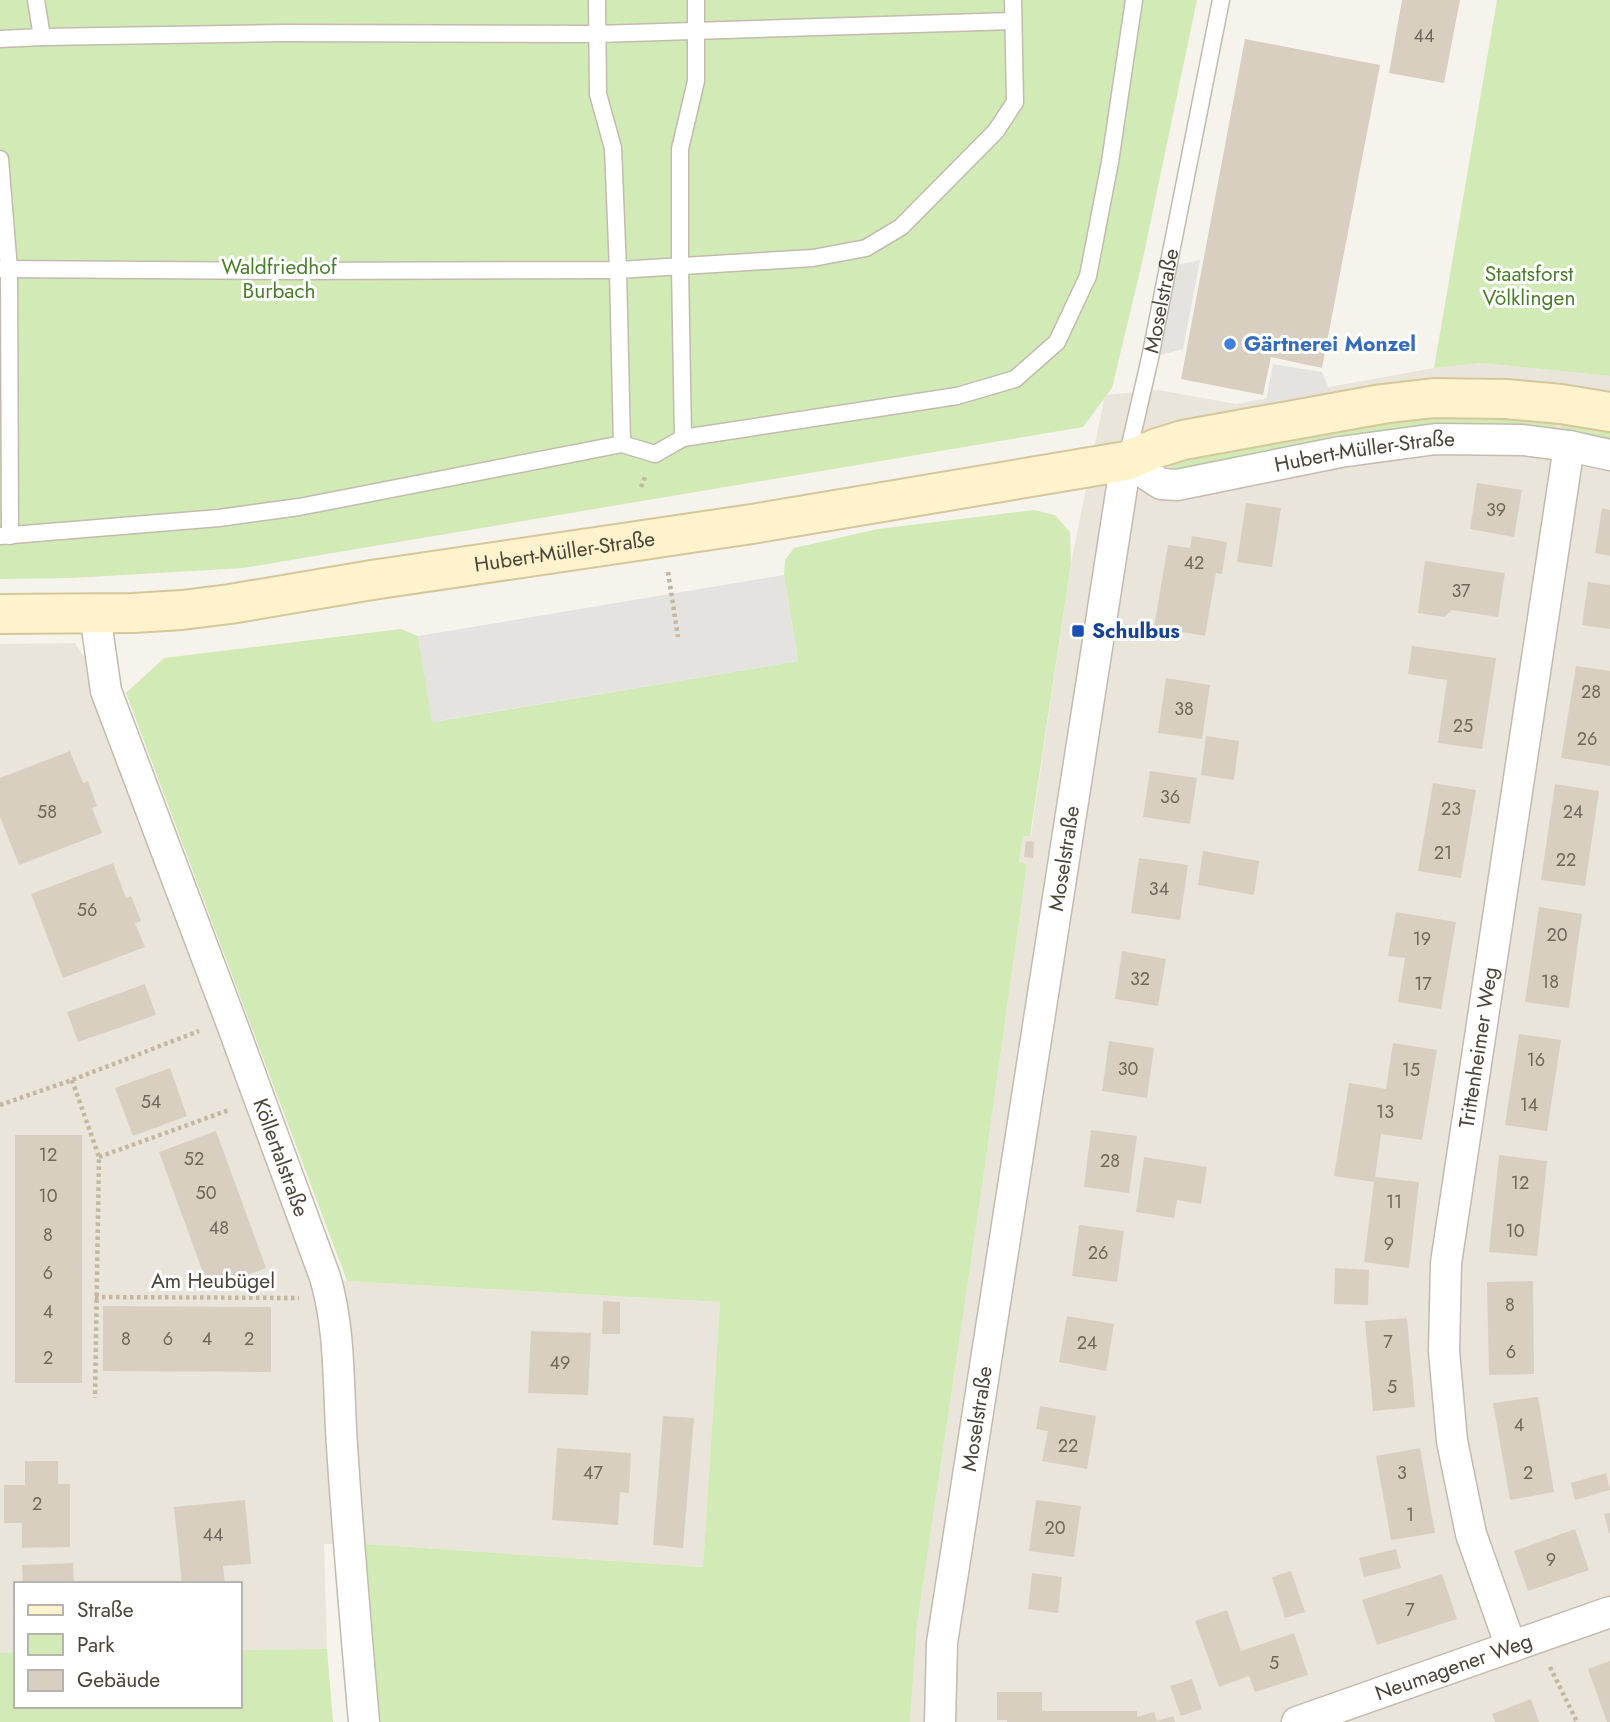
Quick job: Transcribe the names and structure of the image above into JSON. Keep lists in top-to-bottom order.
{
  "streets": {
    "main road": ["Hubert-Müller-Straße"],
    "street": [
      "Moselstraße",
      "Trittenheimer Weg",
      "Köllertalstraße",
      "Neumagener Weg"
    ],
    "path": ["Am Heubügel"]
  },
  "crossings": [
    ["Moselstraße", "Hubert-Müller-Straße"],
    ["Hubert-Müller-Straße", "Trittenheimer Weg"],
    ["Hubert-Müller-Straße", "Köllertalstraße"],
    ["Trittenheimer Weg", "Neumagener Weg"],
    ["Köllertalstraße", "Am Heubügel"]
  ],
  "parks": ["Waldfriedhof Burbach", "Staatsforst Völklingen"],
  "places": {
    "other": ["Gärtnerei Monzel"],
    "transit": ["Schulbus"]
  },
  "house_numbers": [
    "44",
    "39",
    "42",
    "37",
    "28",
    "38",
    "25",
    "26",
    "36",
    "23",
    "58",
    "24",
    "21",
    "22",
    "34",
    "56",
    "20",
    "19",
    "32",
    "18",
    "17",
    "16",
    "30",
    "15",
    "54",
    "14",
    "13",
    "12",
    "52",
    "28",
    "12",
    "50",
    "10",
    "11",
    "48",
    "10",
    "8",
    "9",
    "26",
    "6",
    "8",
    "4",
    "8",
    "6",
    "4",
    "2",
    "7",
    "24",
    "6",
    "2",
    "49",
    "5",
    "4",
    "22",
    "47",
    "3",
    "2",
    "2",
    "1",
    "20",
    "44",
    "9",
    "7",
    "5"
  ],
  "legend": ["Straße", "Park", "Gebäude"]
}
